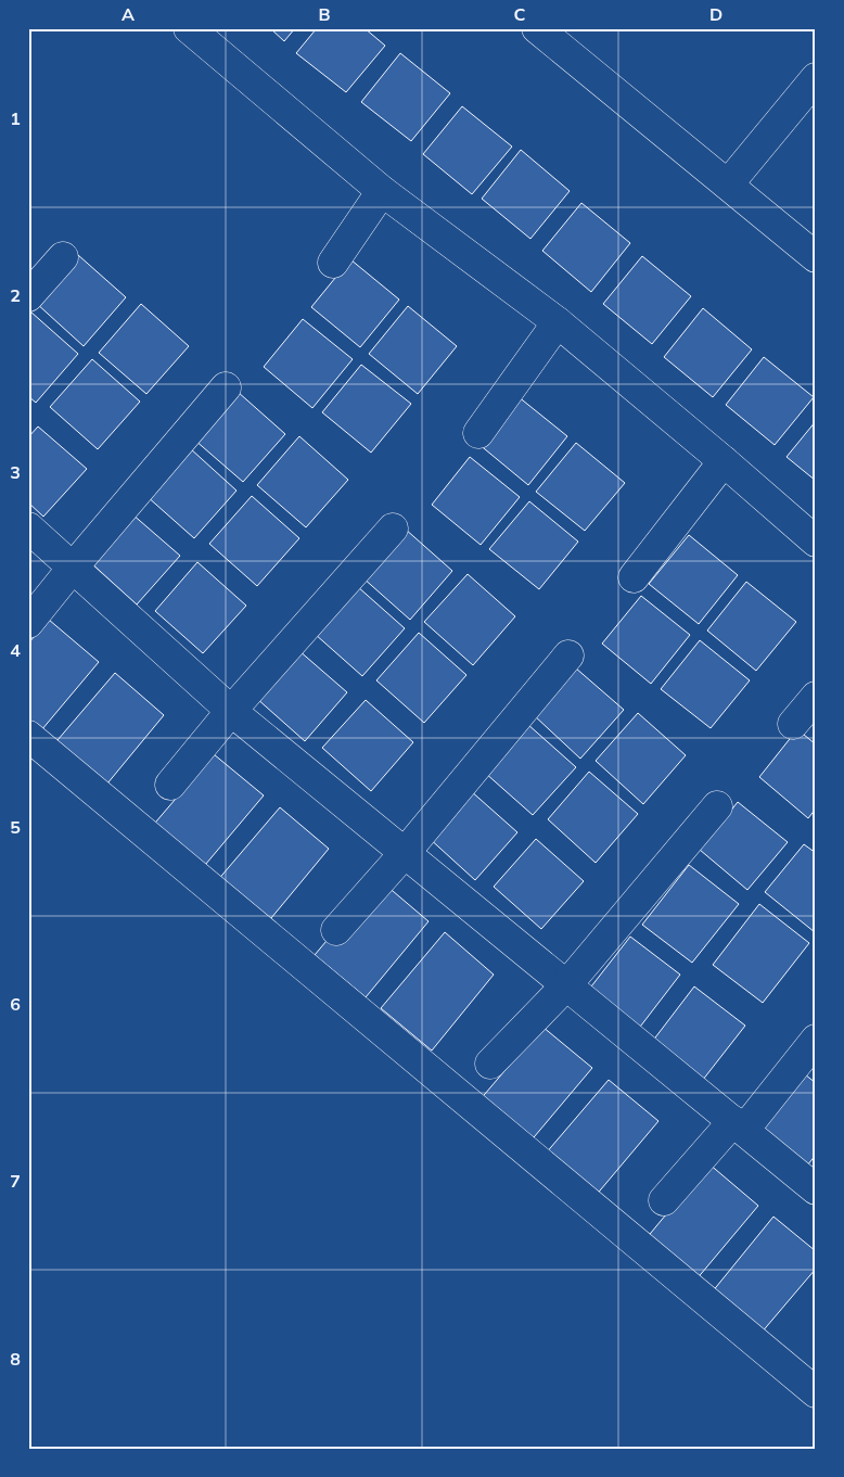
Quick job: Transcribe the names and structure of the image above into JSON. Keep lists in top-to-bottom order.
{
  "grid": {
    "columns": [
      "A",
      "B",
      "C",
      "D"
    ],
    "rows": [
      "1",
      "2",
      "3",
      "4",
      "5",
      "6",
      "7",
      "8"
    ]
  }
}
